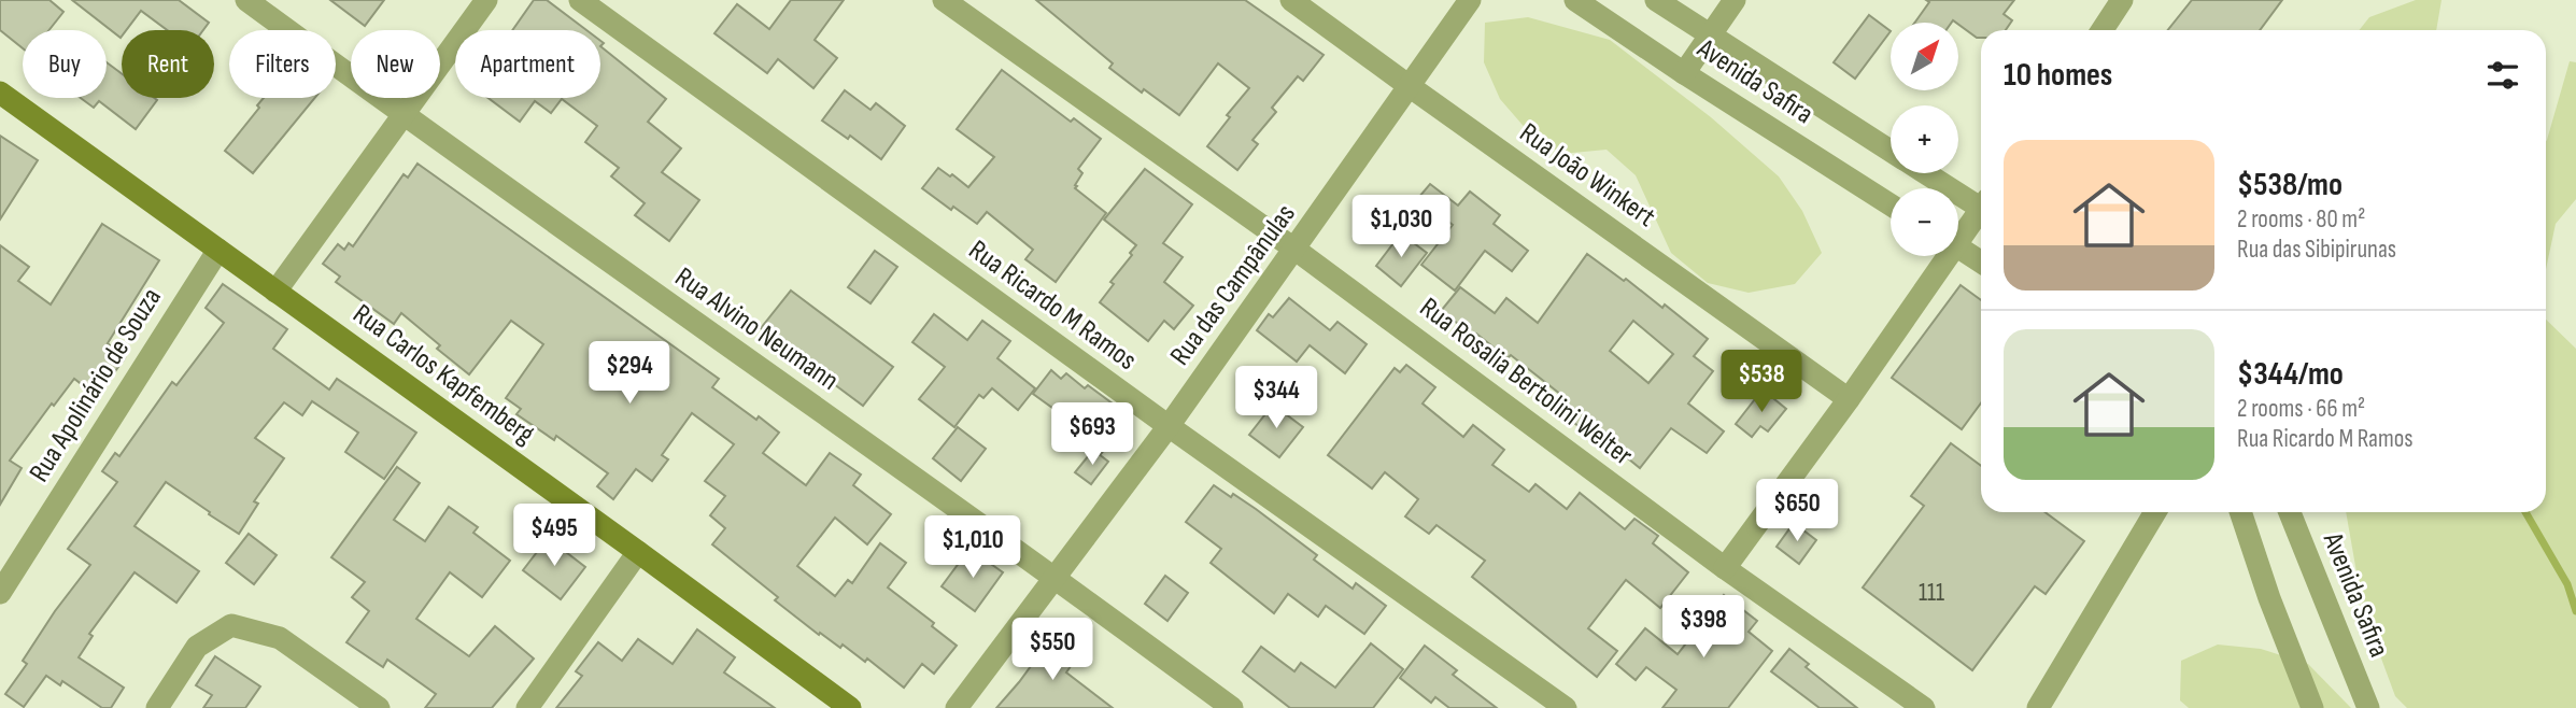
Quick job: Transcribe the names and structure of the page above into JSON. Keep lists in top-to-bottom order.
{
  "streets": {
    "street": [
      "Avenida Safira",
      "Rua João Winkert",
      "Rua das Campânulas",
      "Rua Ricardo M Ramos",
      "Rua Alvino Neumann",
      "Rua Carlos Kapfemberg",
      "Rua Rosalia Bertolini Welter",
      "Rua Apolinário de Souza"
    ]
  },
  "crossings": [
    ["Rua João Winkert", "Rua das Campânulas"],
    ["Rua das Campânulas", "Rua Ricardo M Ramos"],
    ["Rua das Campânulas", "Rua Alvino Neumann"],
    ["Rua das Campânulas", "Rua Rosalia Bertolini Welter"],
    ["Rua Carlos Kapfemberg", "Rua Apolinário de Souza"]
  ],
  "house_numbers": ["111"],
  "north": "top right",
  "page": {
    "map_buttons": ["+", "−"],
    "chip": [
      "Buy",
      "Rent",
      "Filters",
      "New",
      "Apartment"
    ],
    "heading": "10 homes",
    "list": [
      {
        "name": "$538/mo",
        "note": "2 rooms · 80 m² · Rua das Sibipirunas"
      },
      {
        "name": "$344/mo",
        "note": "2 rooms · 66 m² · Rua Ricardo M Ramos"
      }
    ],
    "price": [
      "$1,030",
      "$294",
      "$538",
      "$344",
      "$693",
      "$650",
      "$495",
      "$1,010",
      "$398",
      "$550"
    ]
  }
}
